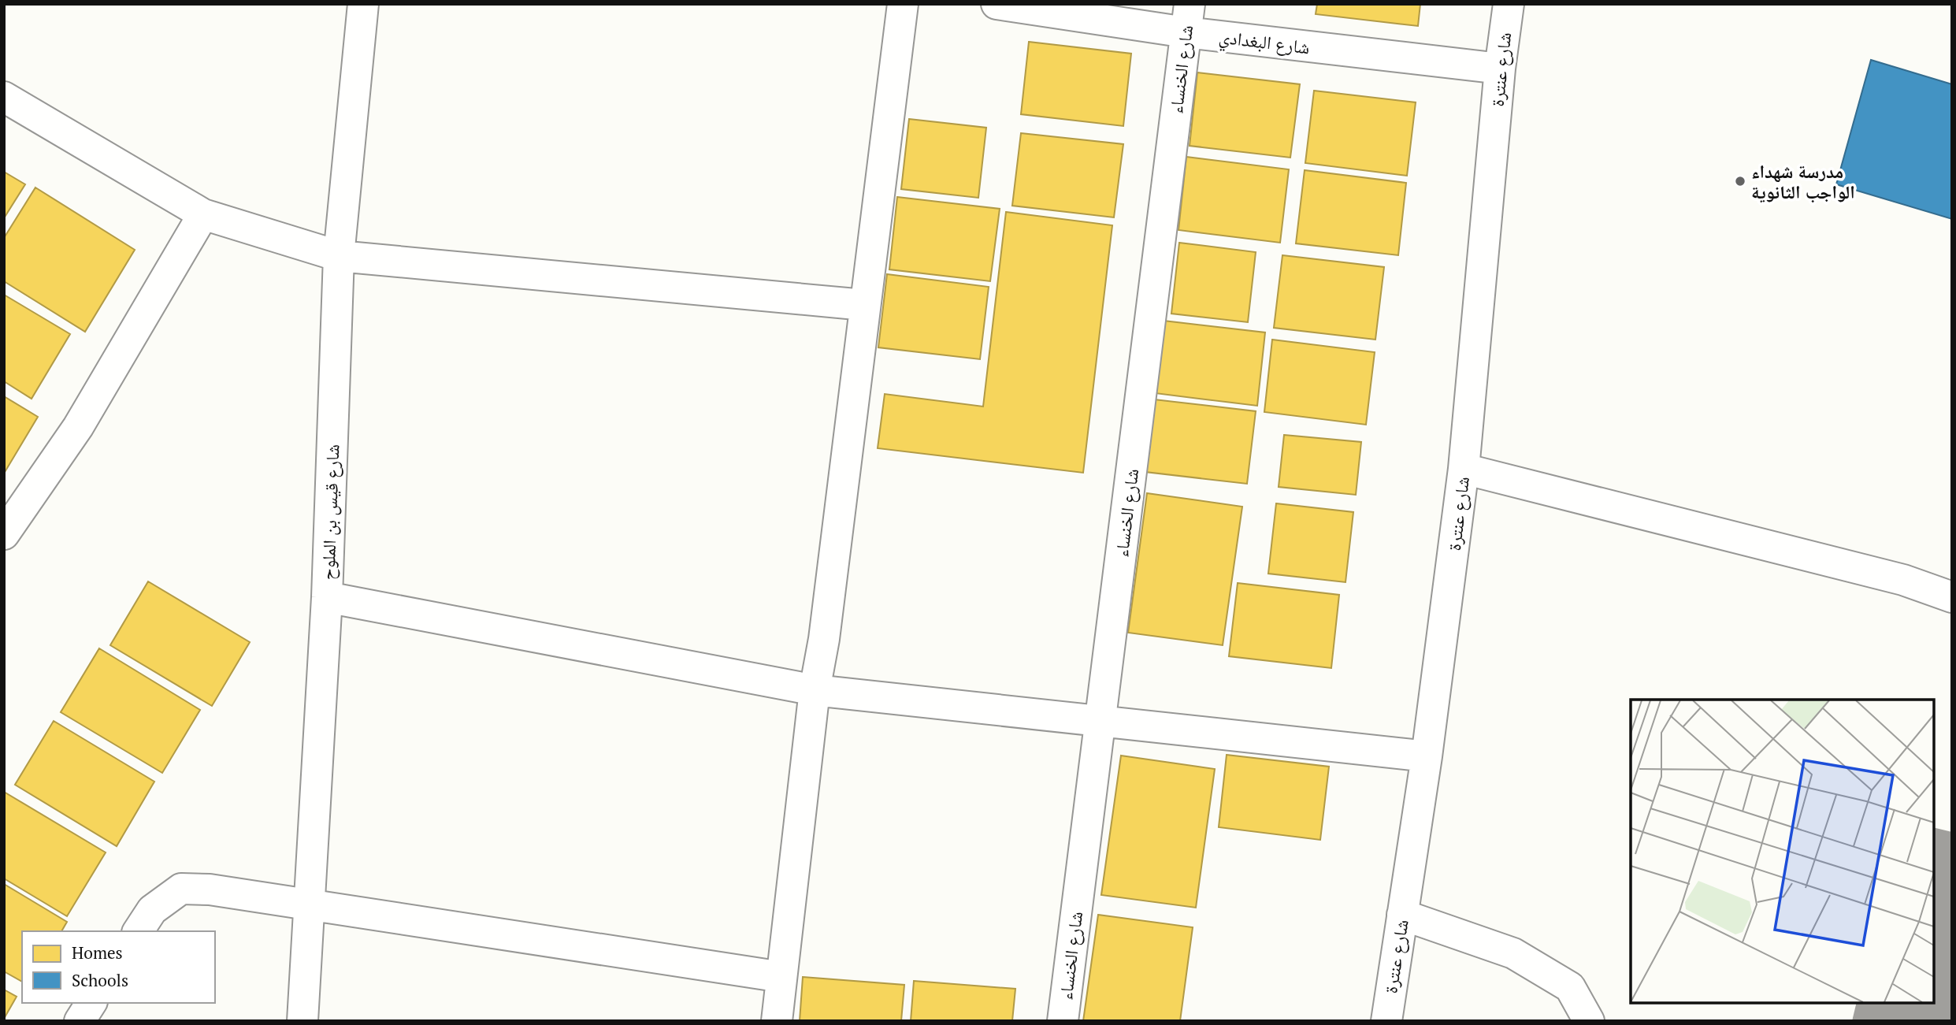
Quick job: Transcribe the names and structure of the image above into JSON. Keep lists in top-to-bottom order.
{
  "streets": {
    "street": [
      "شارع البغدادي",
      "شارع الخنساء",
      "شارع عنترة",
      "شارع قيس بن الملوح"
    ]
  },
  "crossings": [
    ["شارع البغدادي", "شارع الخنساء"],
    ["شارع البغدادي", "شارع عنترة"]
  ],
  "places": ["مدرسة شهداء الواجب الثانوية"],
  "legend": ["Homes", "Schools"]
}
